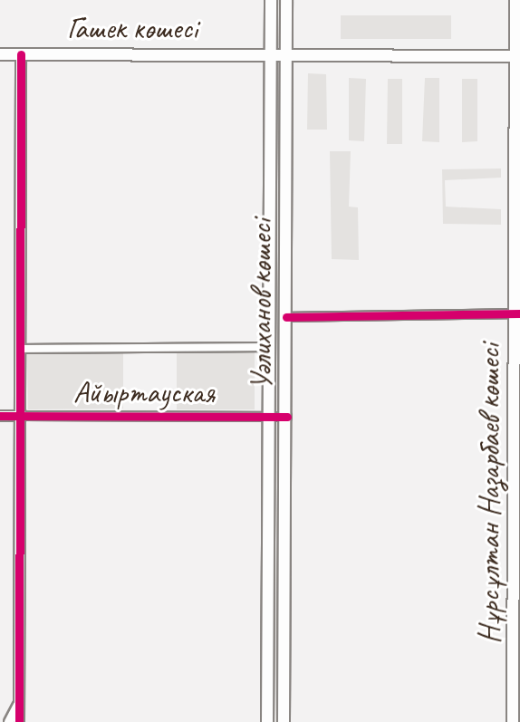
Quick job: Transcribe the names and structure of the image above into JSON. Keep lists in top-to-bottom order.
{
  "streets": {
    "main road": ["Гашек көшесі", "Уәлиханов көшесі", "Нұрсұлтан Назарбаев көшесі"],
    "street": ["Айыртауская"]
  },
  "crossings": [
    ["Гашек көшесі", "Уәлиханов көшесі"],
    ["Гашек көшесі", "Нұрсұлтан Назарбаев көшесі"],
    ["Уәлиханов көшесі", "Айыртауская"]
  ]
}
